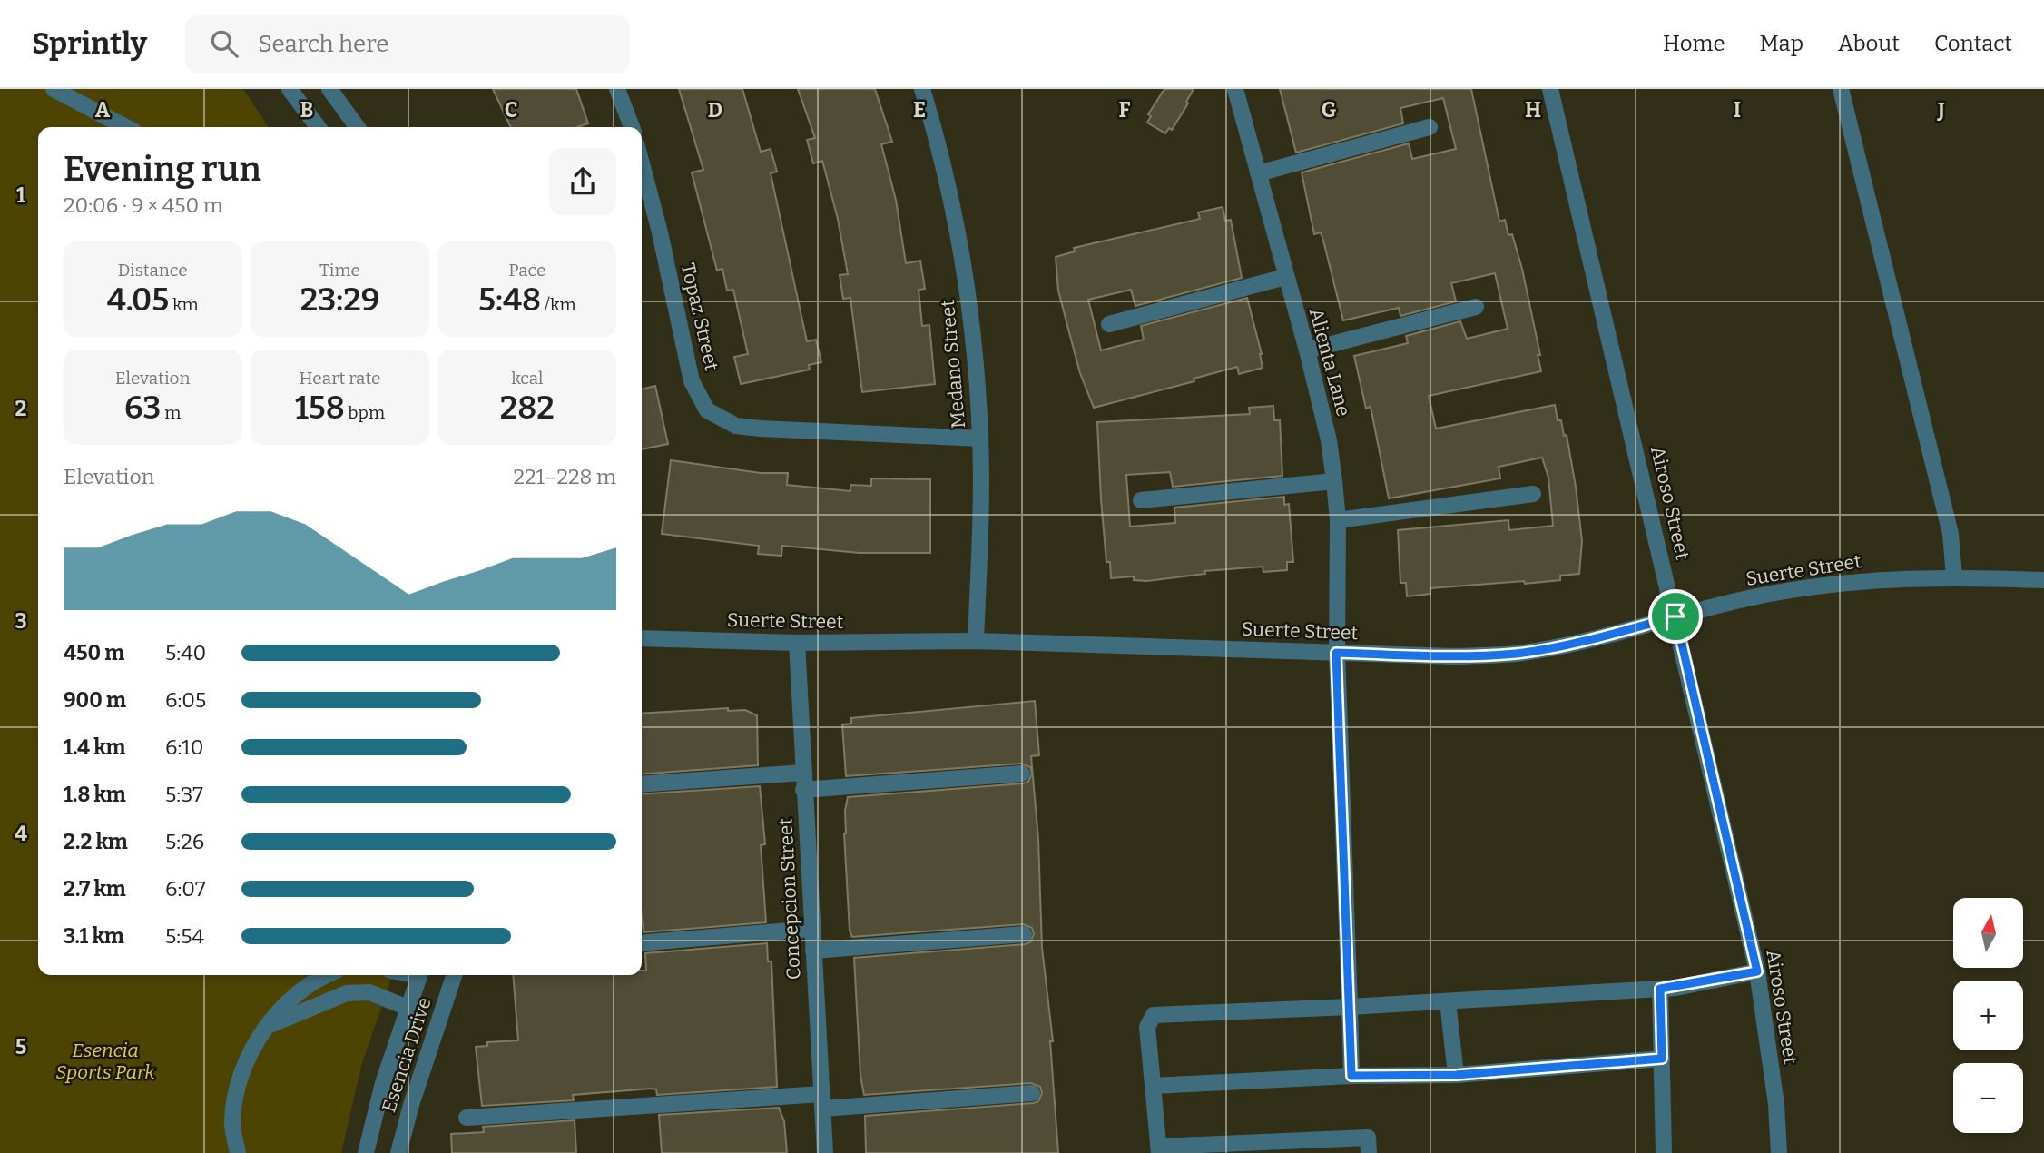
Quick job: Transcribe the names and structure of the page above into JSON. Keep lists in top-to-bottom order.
{
  "streets": {
    "street": [
      "Topaz Street",
      "Alienta Lane",
      "Medano Street",
      "Airoso Street",
      "Suerte Street",
      "Concepcion Street",
      "Esencia Drive"
    ]
  },
  "crossings": [
    ["Topaz Street", "Medano Street"],
    ["Alienta Lane", "Suerte Street"],
    ["Medano Street", "Suerte Street"],
    ["Airoso Street", "Suerte Street"],
    ["Suerte Street", "Concepcion Street"]
  ],
  "parks": ["Esencia Sports Park"],
  "north": "top",
  "page": {
    "header": "Sprintly",
    "search": "Search here",
    "nav": [
      "Home",
      "Map",
      "About",
      "Contact"
    ],
    "heading": ["Evening run", "20:06 · 9 × 450 m"],
    "stats": [
      ["Distance", "4.05 km"],
      ["Time", "23:29"],
      ["Pace", "5:48 /km"],
      ["Elevation", "63 m"],
      ["Heart rate", "158 bpm"],
      ["kcal", "282"]
    ],
    "chart": ["Elevation", "221–228 m"],
    "list": [
      {
        "name": "450 m",
        "note": "5:40"
      },
      {
        "name": "900 m",
        "note": "6:05"
      },
      {
        "name": "1.4 km",
        "note": "6:10"
      },
      {
        "name": "1.8 km",
        "note": "5:37"
      },
      {
        "name": "2.2 km",
        "note": "5:26"
      },
      {
        "name": "2.7 km",
        "note": "6:07"
      },
      {
        "name": "3.1 km",
        "note": "5:54"
      }
    ],
    "map_buttons": ["+", "−"]
  },
  "grid": {
    "columns": [
      "A",
      "B",
      "C",
      "D",
      "E",
      "F",
      "G",
      "H",
      "I",
      "J"
    ],
    "rows": [
      "1",
      "2",
      "3",
      "4",
      "5"
    ]
  }
}
